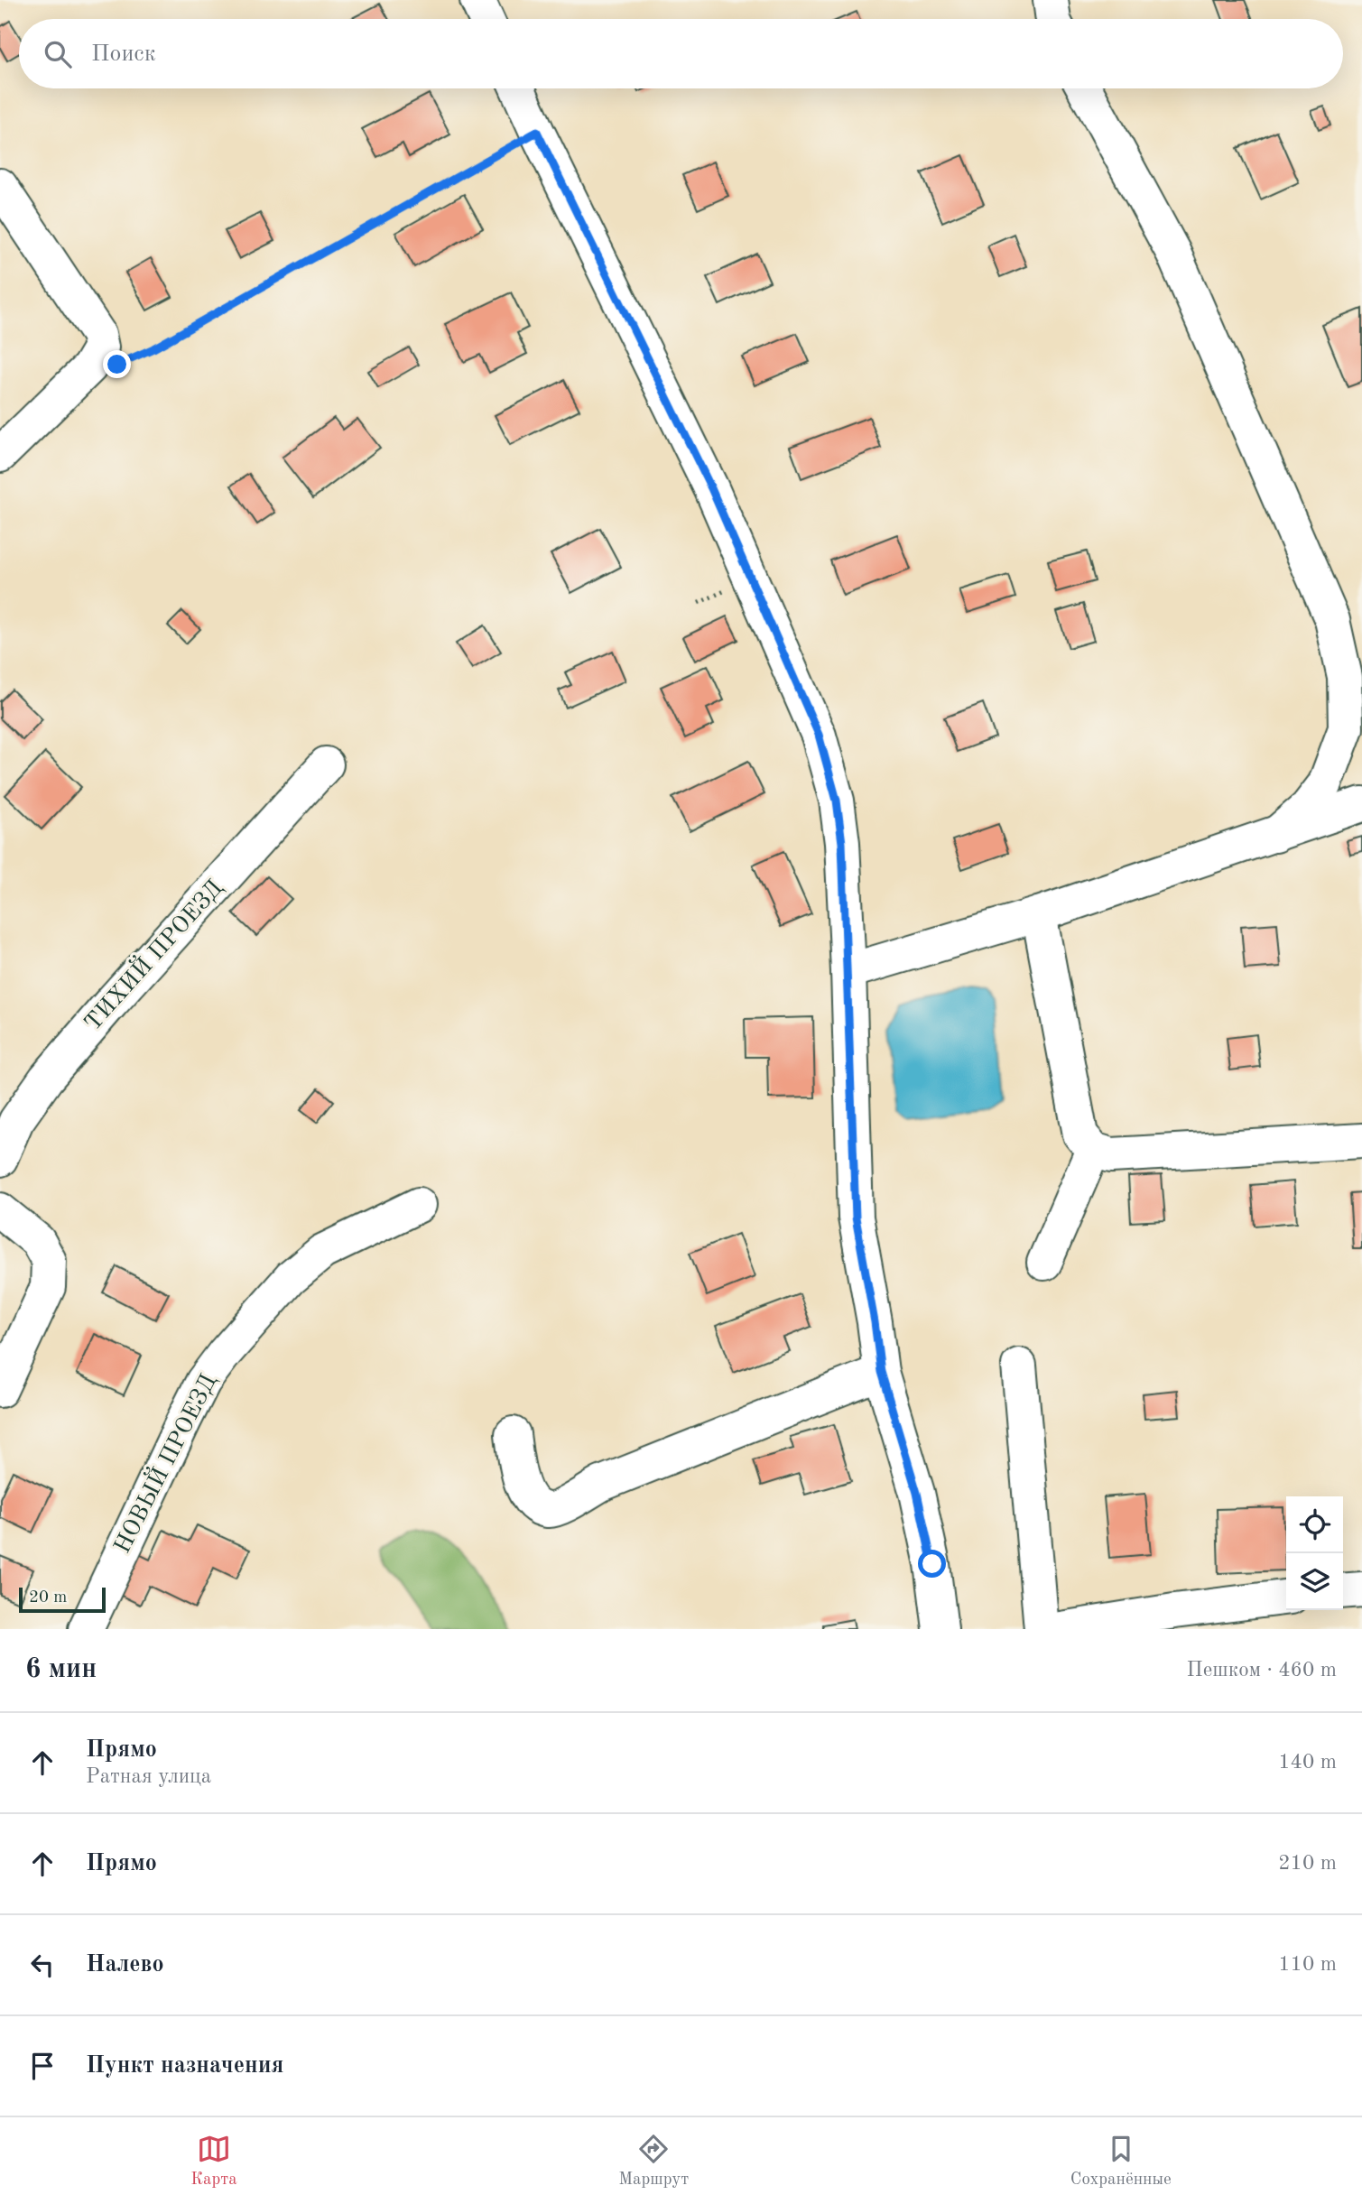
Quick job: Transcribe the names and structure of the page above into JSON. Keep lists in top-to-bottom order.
{
  "streets": {
    "street": ["ТИХИЙ ПРОЕЗД", "НОВЫЙ ПРОЕЗД"]
  },
  "scale_bar": "20 m",
  "page": {
    "search": "Поиск",
    "scale": "20 m",
    "heading": ["6 мин", "Пешком · 460 m"],
    "list": [
      ["Прямо", "Ратная улица", "140 m"],
      ["Прямо", "210 m"],
      ["Налево", "110 m"],
      "Пункт назначения"
    ],
    "nav": ["Карта", "Маршрут", "Сохранённые"]
  }
}
